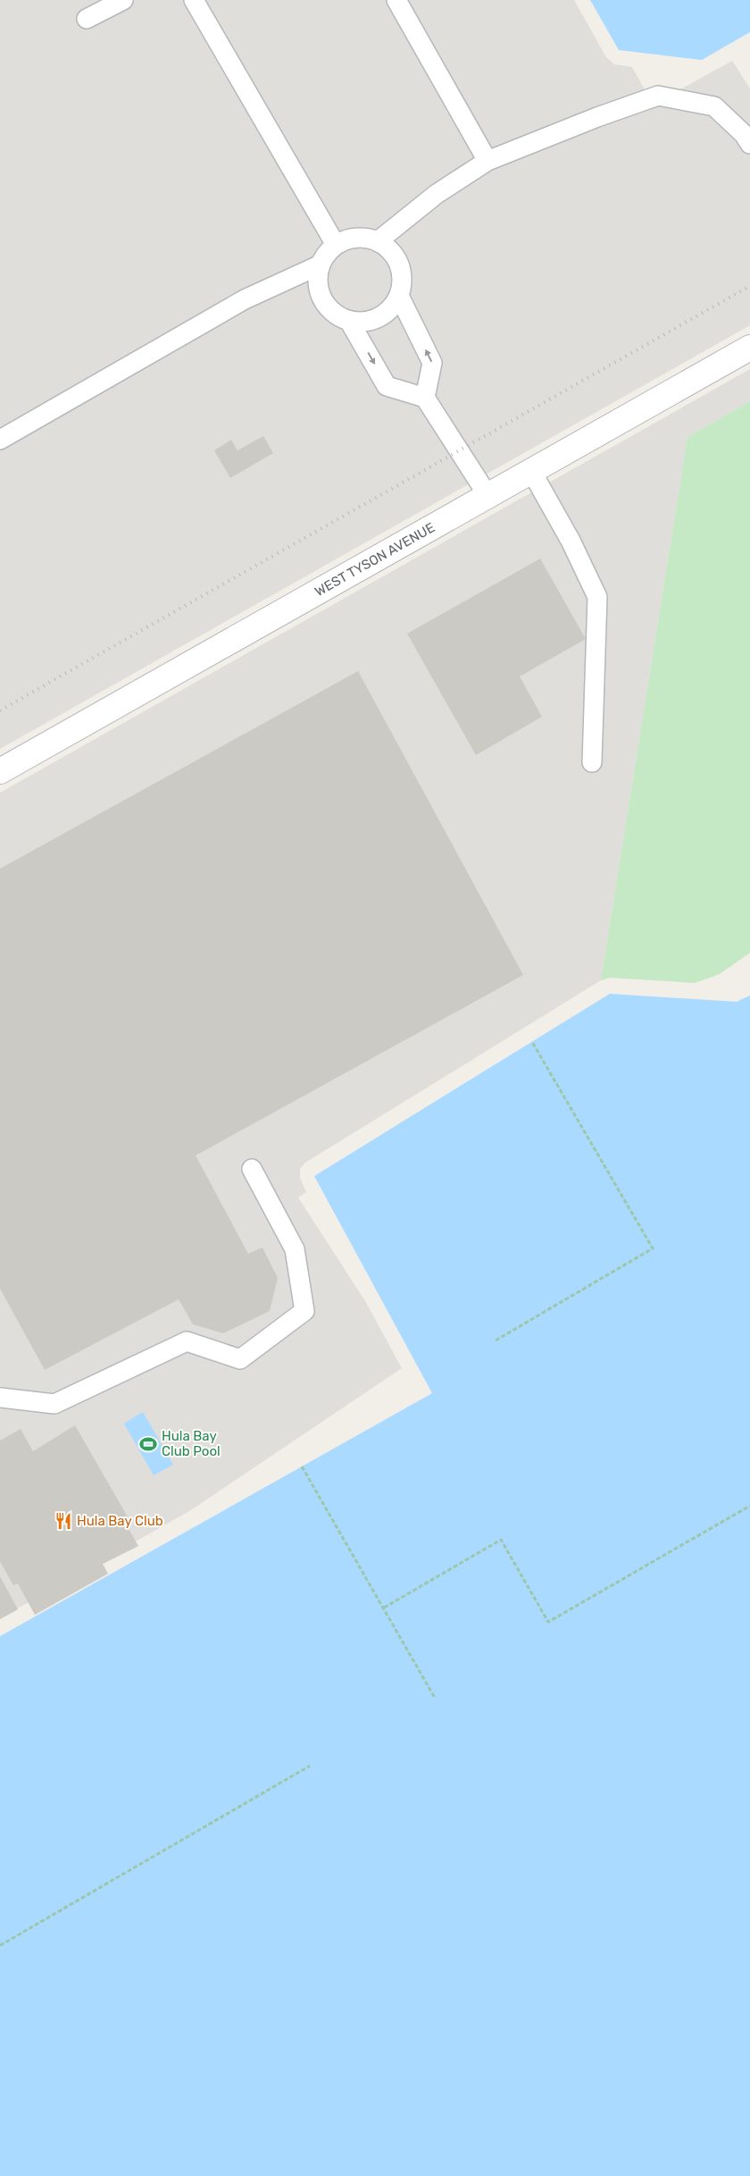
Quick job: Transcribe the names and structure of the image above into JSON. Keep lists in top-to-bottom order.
{
  "streets": {
    "street": ["WEST TYSON AVENUE"]
  },
  "places": {
    "sports": ["Hula Bay Club Pool"],
    "restaurant": ["Hula Bay Club"]
  }
}
